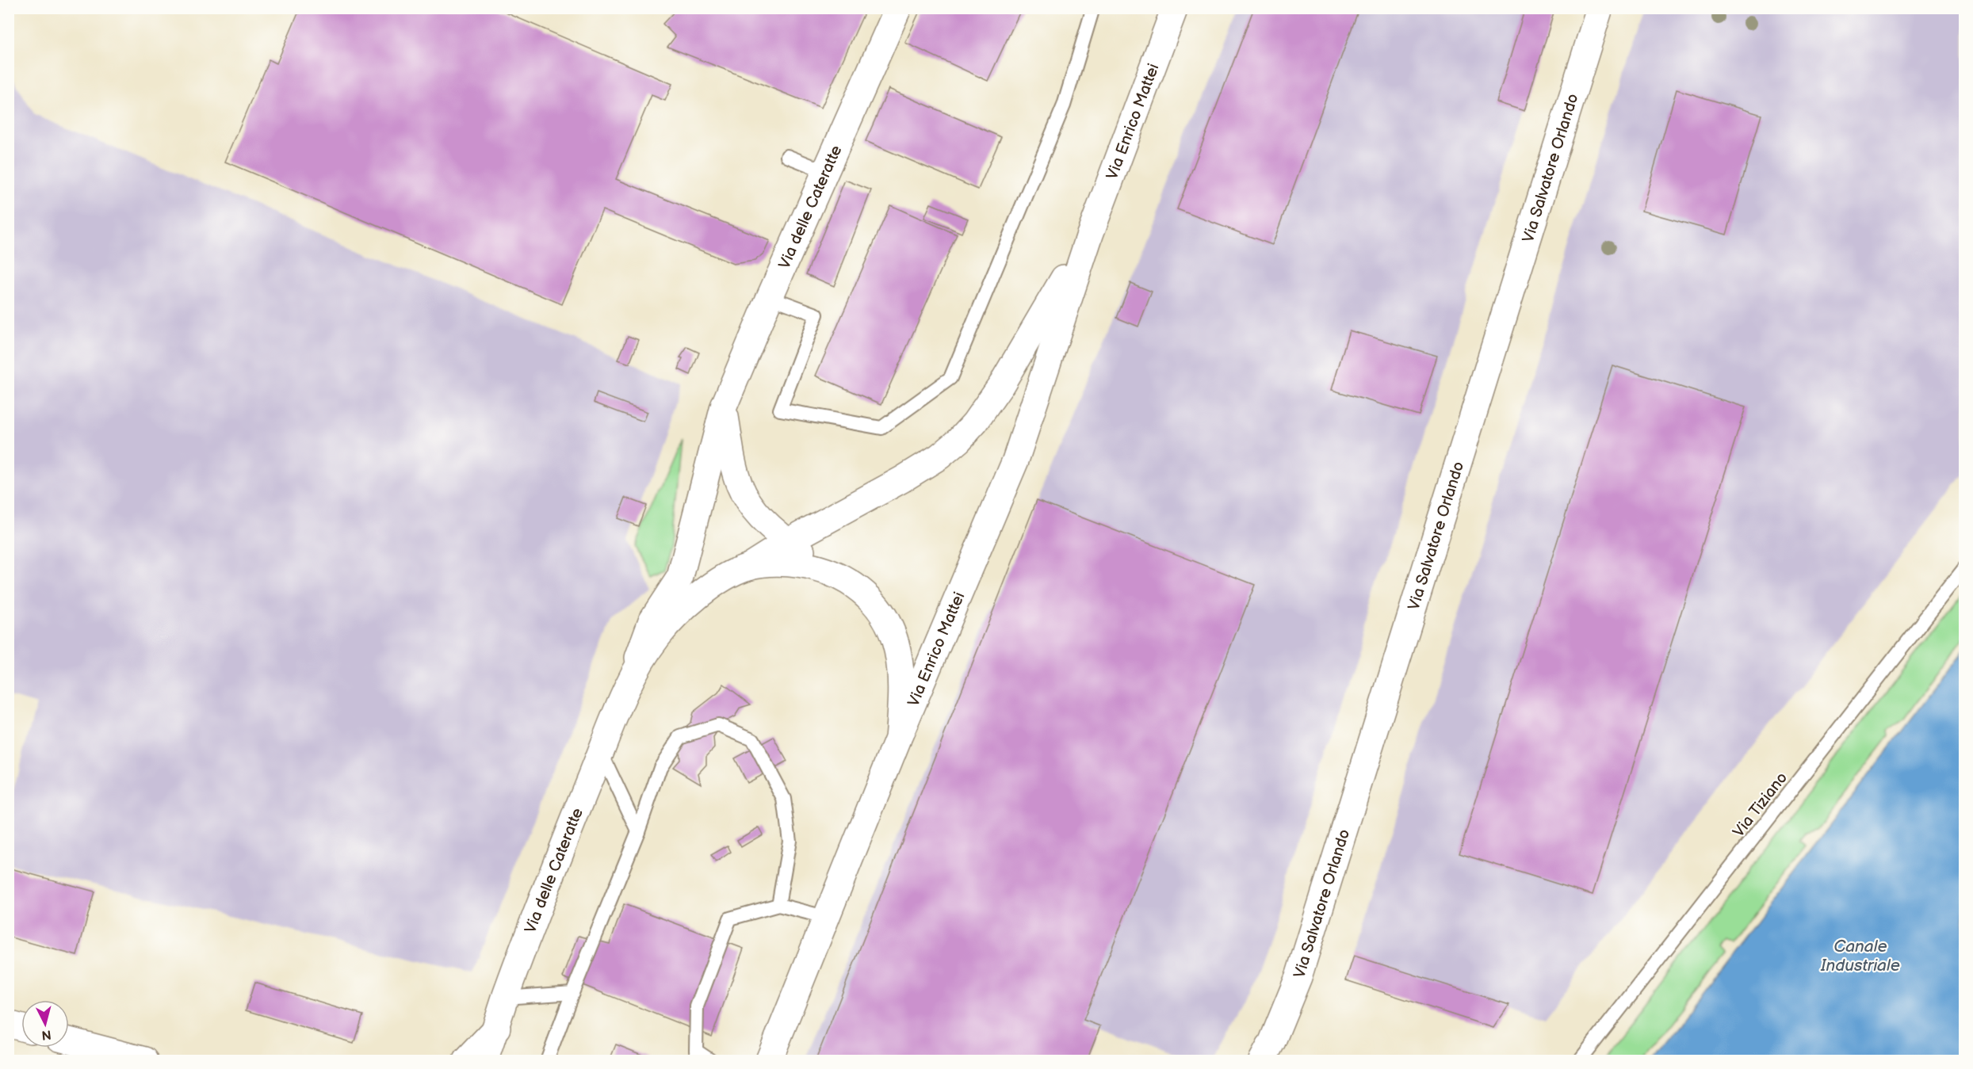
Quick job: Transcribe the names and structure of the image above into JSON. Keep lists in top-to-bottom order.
{
  "streets": {
    "street": ["Via Enrico Mattei", "Via Salvatore Orlando", "Via delle Cateratte"],
    "lane": ["Via Tiziano"]
  },
  "crossings": [
    ["Via Enrico Mattei", "Via delle Cateratte"]
  ],
  "water": ["Canale Industriale"],
  "north": "bottom"
}
